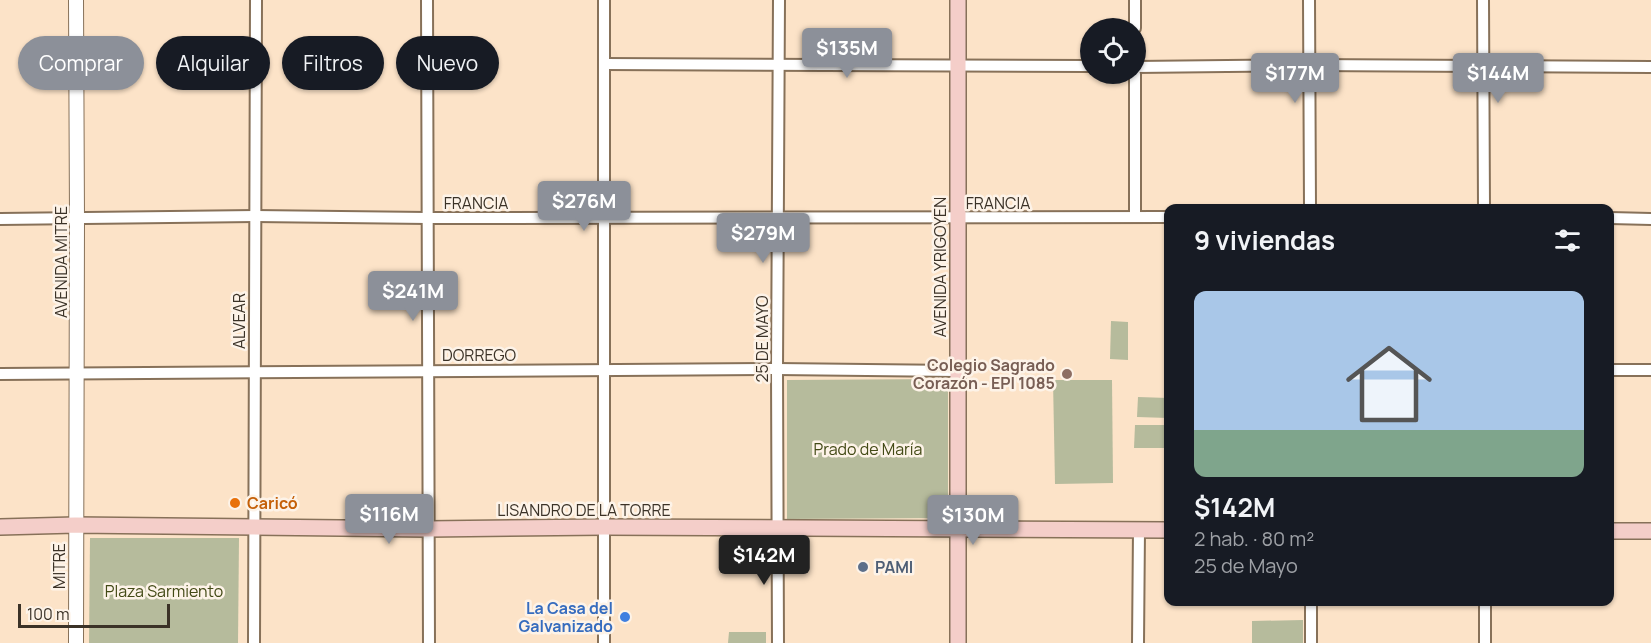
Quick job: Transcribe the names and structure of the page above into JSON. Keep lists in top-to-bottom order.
{
  "streets": {
    "main road": ["AVENIDA YRIGOYEN", "LISANDRO DE LA TORRE"],
    "street": [
      "FRANCIA",
      "AVENIDA MITRE",
      "ALVEAR",
      "25 DE MAYO",
      "DORREGO",
      "MITRE"
    ]
  },
  "crossings": [
    ["FRANCIA", "AVENIDA MITRE"],
    ["FRANCIA", "AVENIDA YRIGOYEN"],
    ["FRANCIA", "ALVEAR"],
    ["FRANCIA", "25 DE MAYO"],
    ["AVENIDA MITRE", "DORREGO"],
    ["AVENIDA MITRE", "LISANDRO DE LA TORRE"],
    ["AVENIDA MITRE", "MITRE"],
    ["AVENIDA YRIGOYEN", "DORREGO"],
    ["AVENIDA YRIGOYEN", "LISANDRO DE LA TORRE"],
    ["ALVEAR", "DORREGO"],
    ["ALVEAR", "LISANDRO DE LA TORRE"],
    ["25 DE MAYO", "DORREGO"],
    ["25 DE MAYO", "LISANDRO DE LA TORRE"],
    ["LISANDRO DE LA TORRE", "MITRE"]
  ],
  "parks": ["Prado de María", "Plaza Sarmiento"],
  "places": [
    "Colegio Sagrado Corazón - EPI 1085",
    "Caricó",
    "PAMI",
    "La Casa del Galvanizado"
  ],
  "scale_bar": "100 m",
  "page": {
    "price": [
      "$135M",
      "$177M",
      "$144M",
      "$276M",
      "$279M",
      "$241M",
      "$116M",
      "$130M",
      "$142M"
    ],
    "chip": [
      "Comprar",
      "Alquilar",
      "Filtros",
      "Nuevo"
    ],
    "heading": "9 viviendas",
    "list": [
      {
        "name": "$142M",
        "note": "2 hab. · 80 m² · 25 de Mayo"
      }
    ],
    "scale": "100 m"
  }
}
